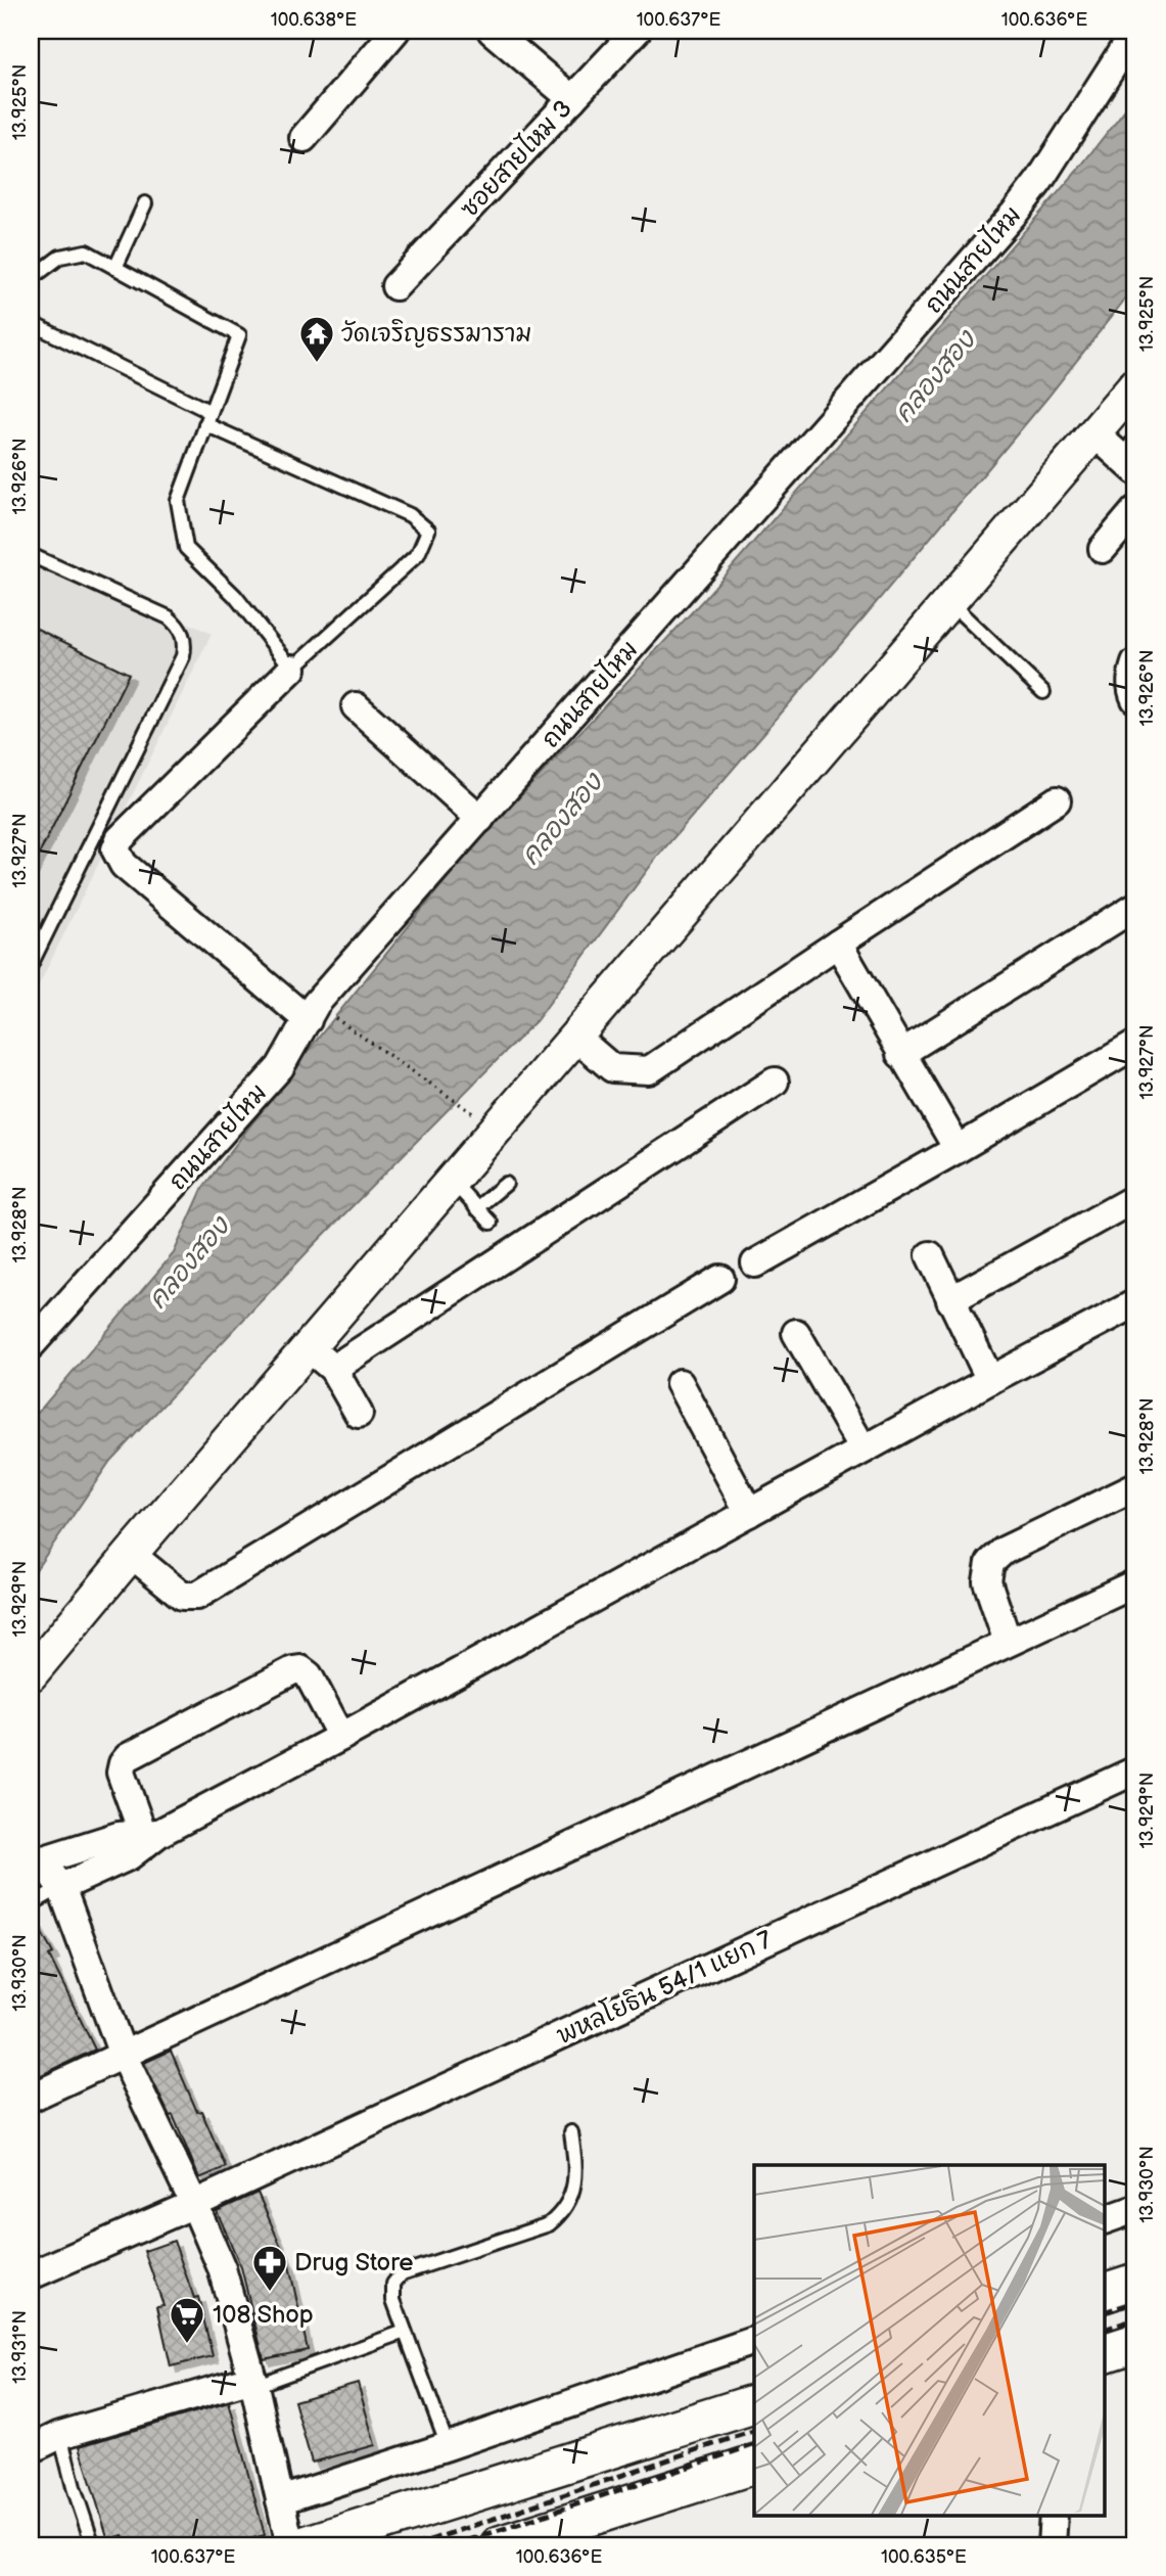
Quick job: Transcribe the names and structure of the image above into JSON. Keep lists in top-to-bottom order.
{
  "streets": {
    "street": ["ซอยสายไหม 3", "ถนนสายไหม", "พหลโยธิน 54/1 แยก 7"]
  },
  "water": ["คลองสอง"],
  "places": {
    "temple": ["วัดเจริญธรรมาราม"],
    "pharmacy": ["Drug Store"],
    "supermarket": ["108 Shop"]
  },
  "coordinates": [
    "100.638°E",
    "100.637°E",
    "100.636°E",
    "13.925°N",
    "13.926°N",
    "13.927°N",
    "13.928°N",
    "13.929°N",
    "13.930°N",
    "13.931°N",
    "100.635°E"
  ]
}
